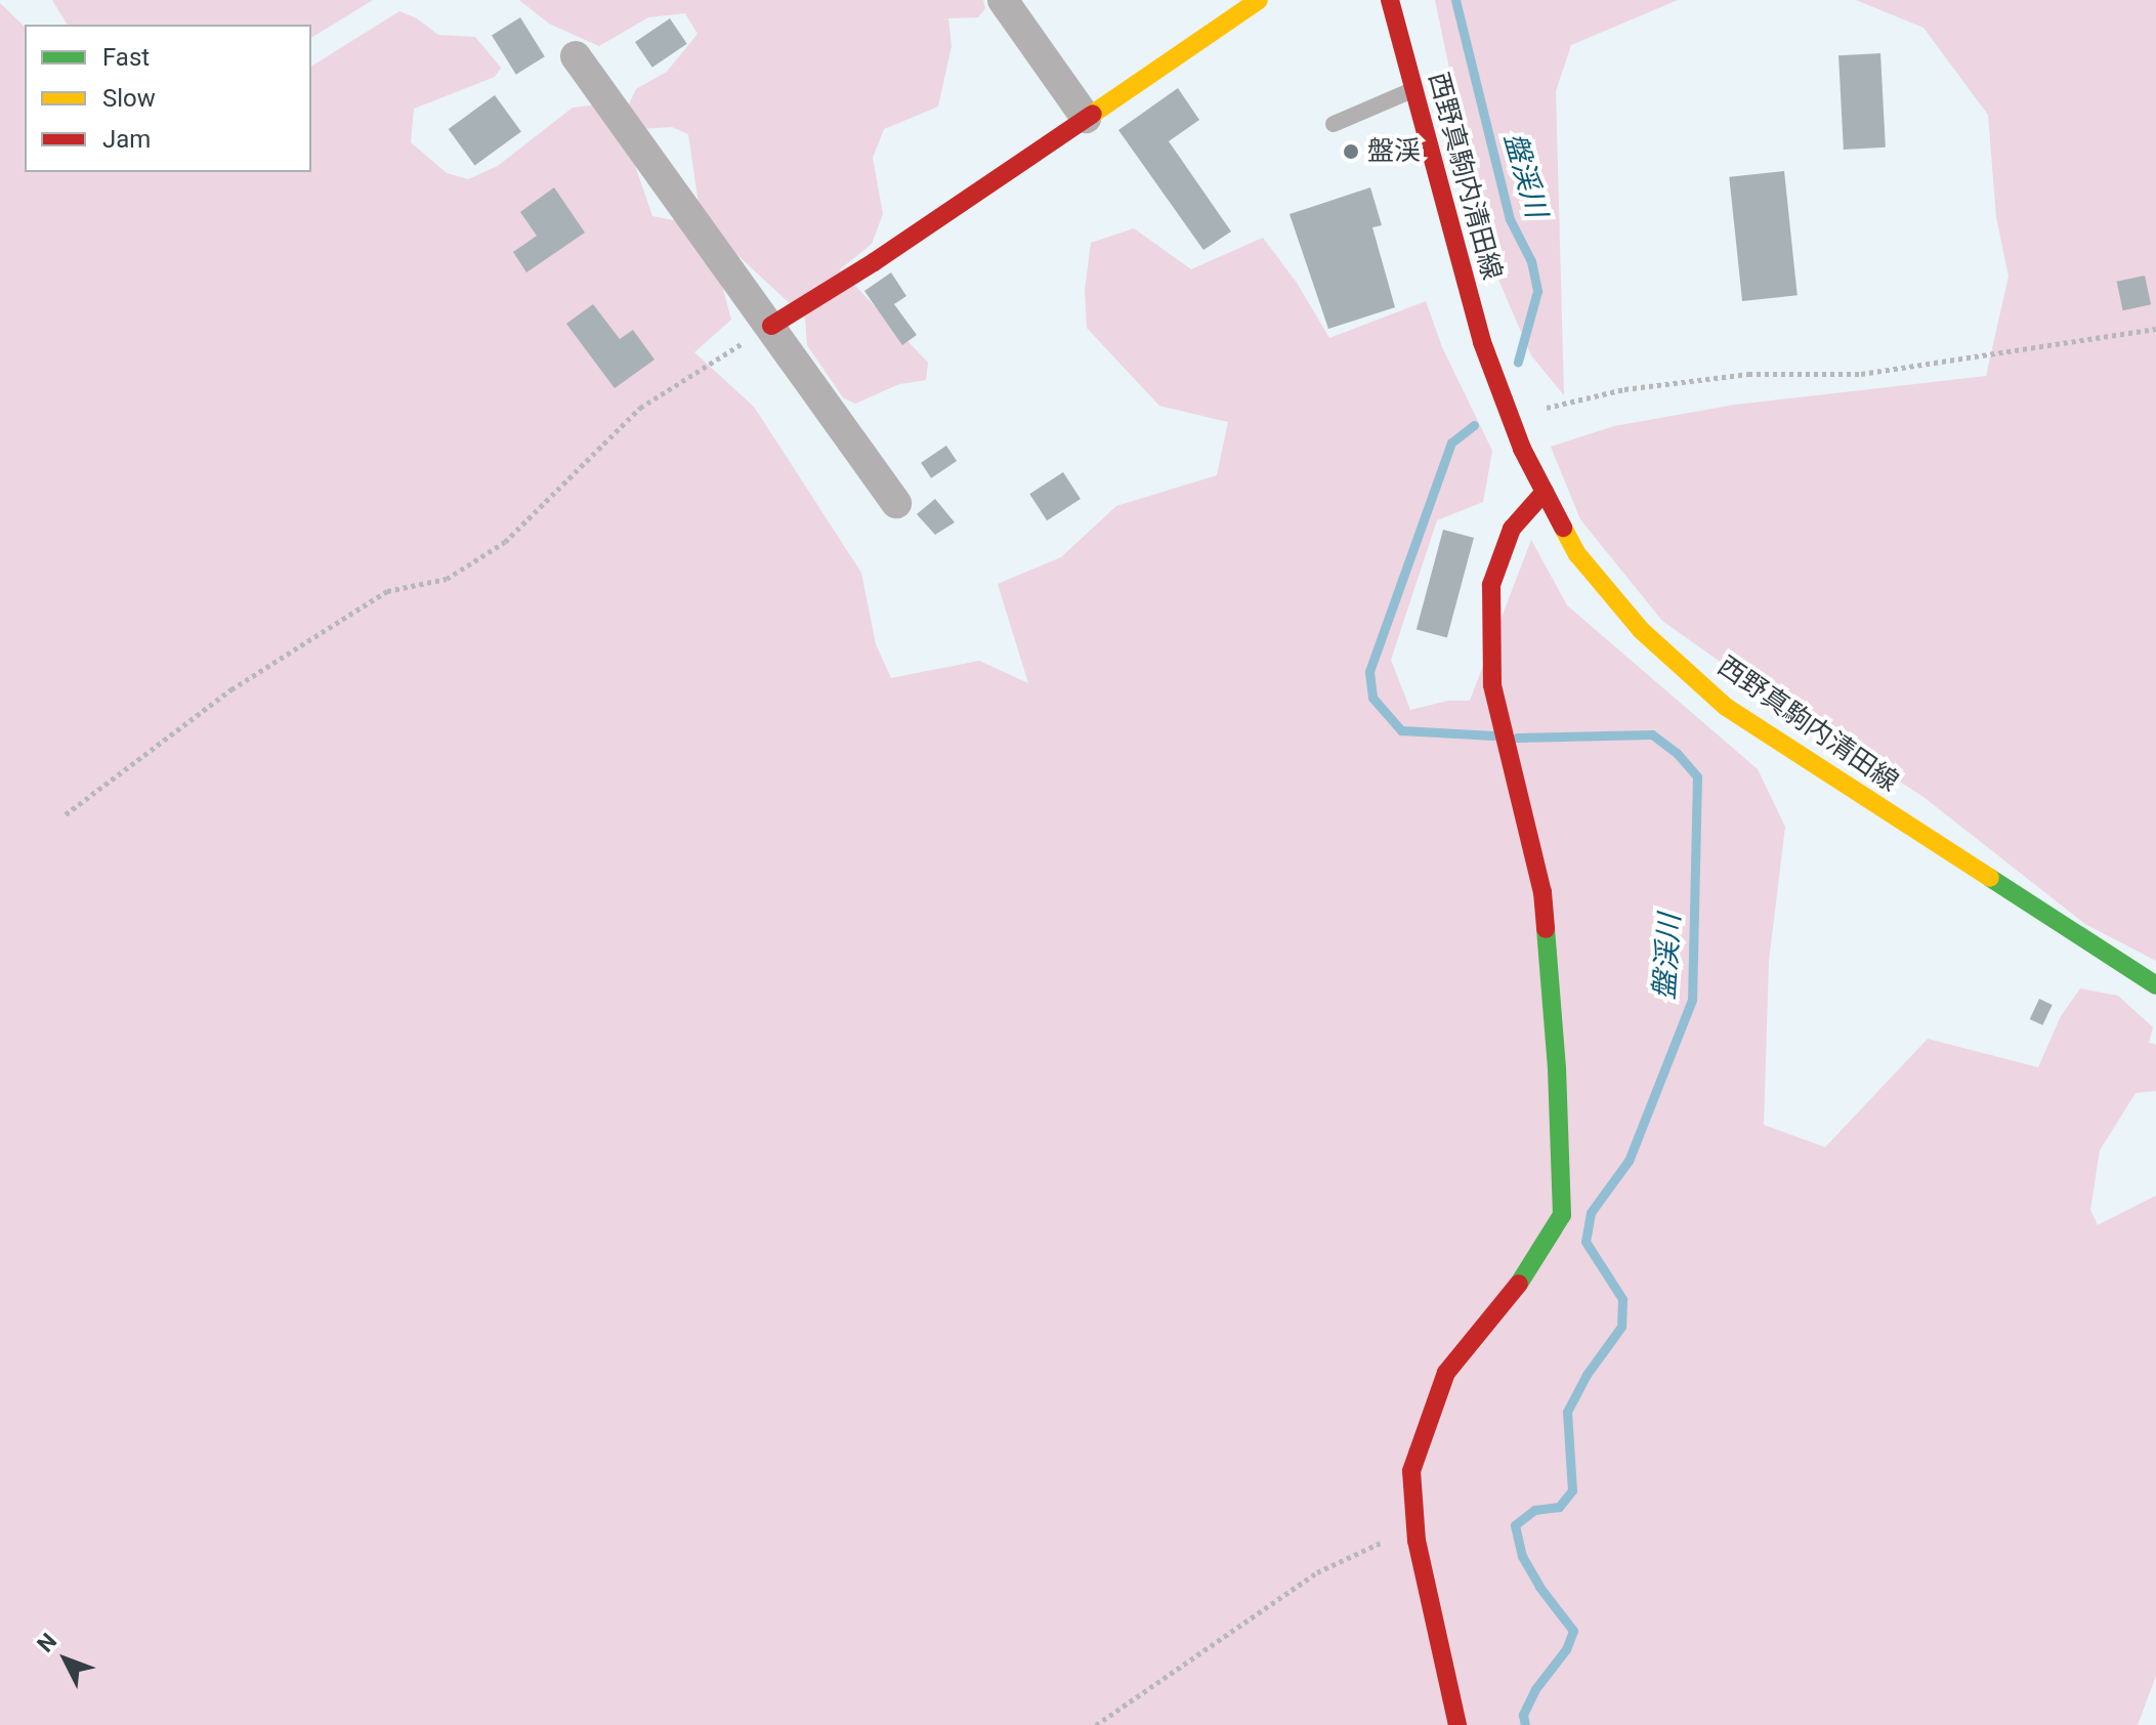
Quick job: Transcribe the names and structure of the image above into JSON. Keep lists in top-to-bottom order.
{
  "streets": {
    "street": ["西野真駒内清田線"]
  },
  "water": ["盤渓川"],
  "places": ["盤渓"],
  "legend": ["Fast", "Slow", "Jam"],
  "north": "top left"
}
